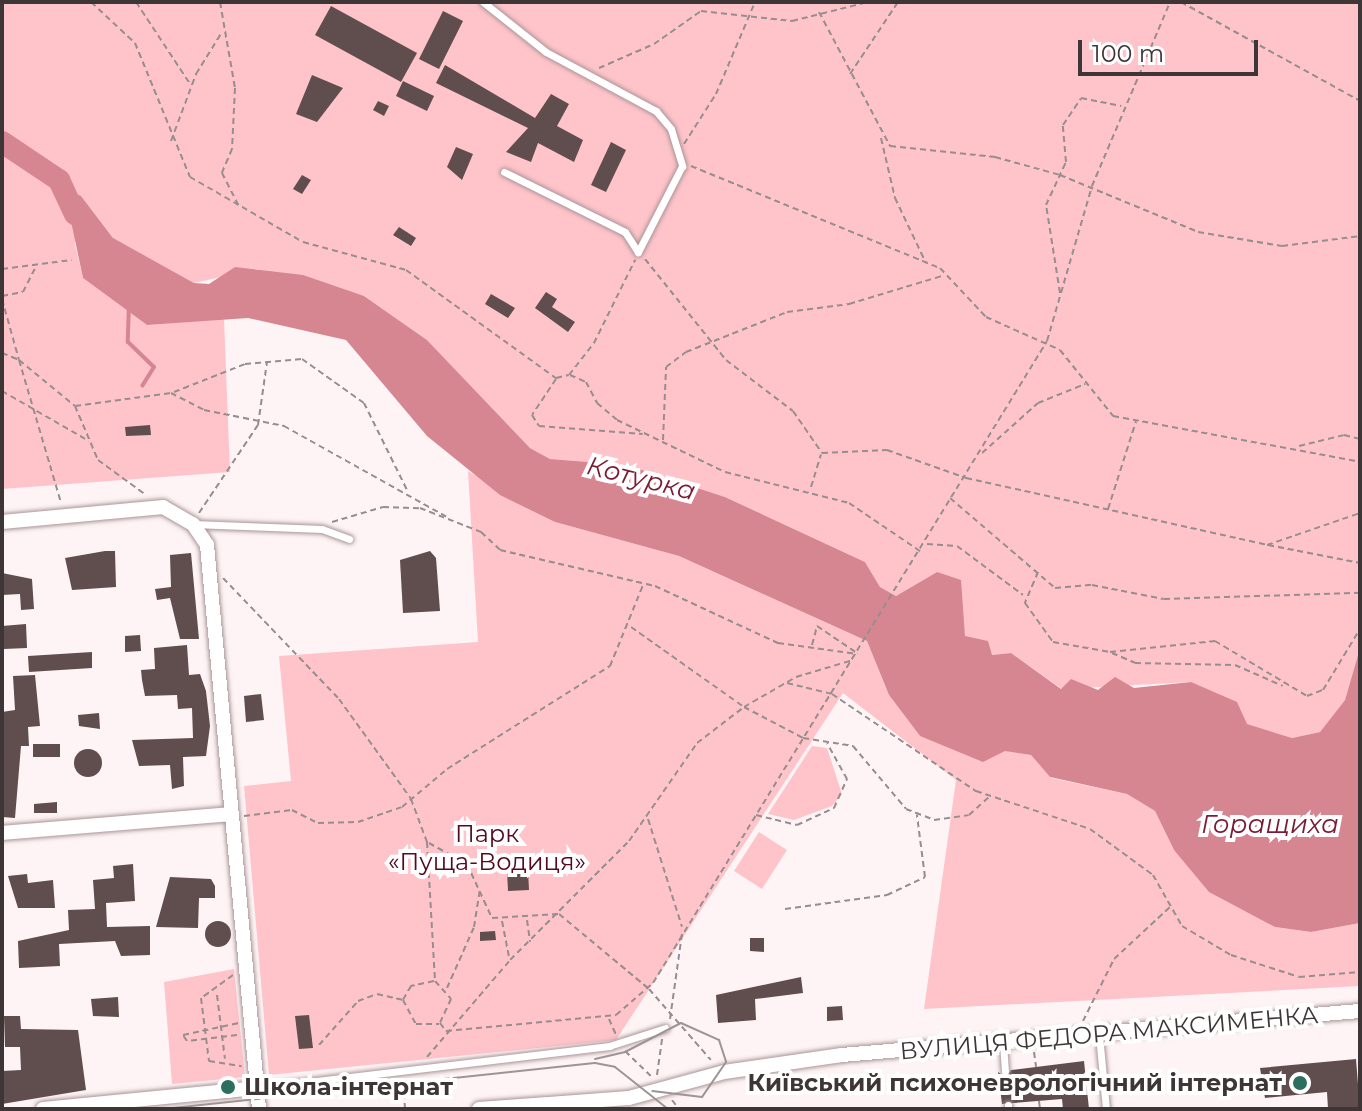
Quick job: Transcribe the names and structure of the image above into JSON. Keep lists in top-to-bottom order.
{
  "streets": {
    "street": ["ВУЛИЦЯ ФЕДОРА МАКСИМЕНКА"]
  },
  "water": ["Котурка", "Горащиха"],
  "parks": ["Парк «Пуща-Водиця»"],
  "places": ["Київський психоневрологічний інтернат", "Школа-інтернат"],
  "scale_bar": "100 m"
}
